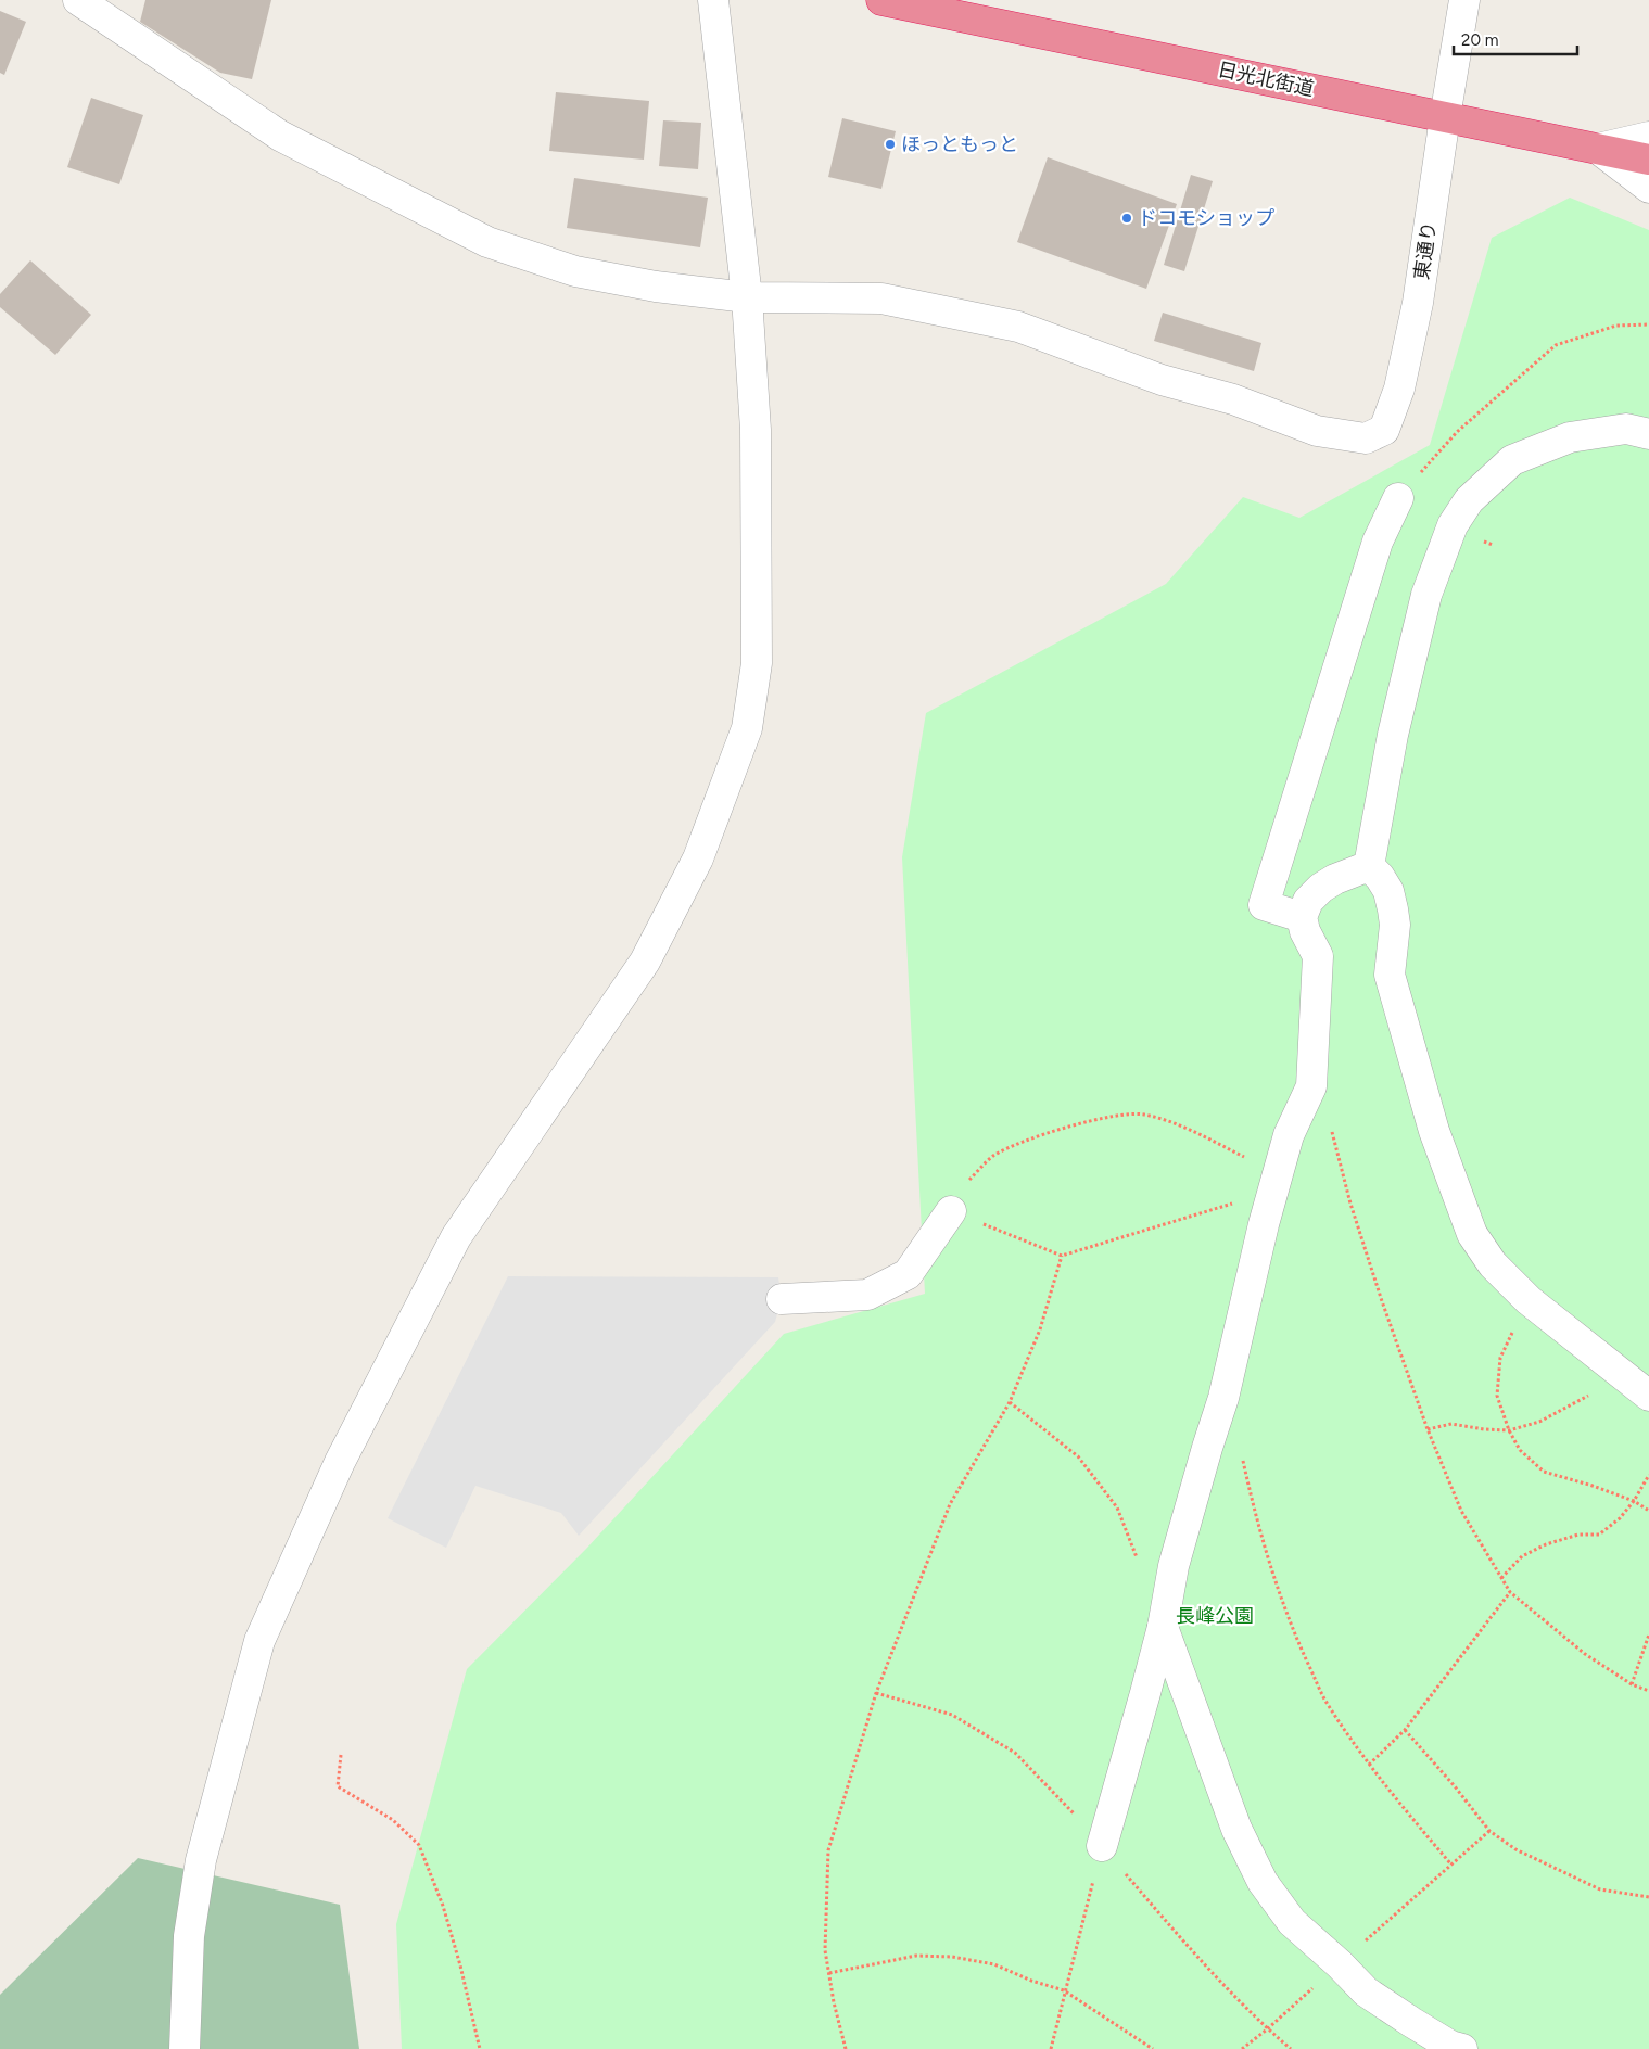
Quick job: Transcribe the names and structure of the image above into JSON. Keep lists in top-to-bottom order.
{
  "streets": {
    "highway": ["日光北街道"],
    "street": ["東通り"]
  },
  "crossings": [
    ["日光北街道", "東通り"]
  ],
  "parks": ["長峰公園"],
  "places": ["ほっともっと", "ドコモショップ"],
  "scale_bar": "20 m"
}
